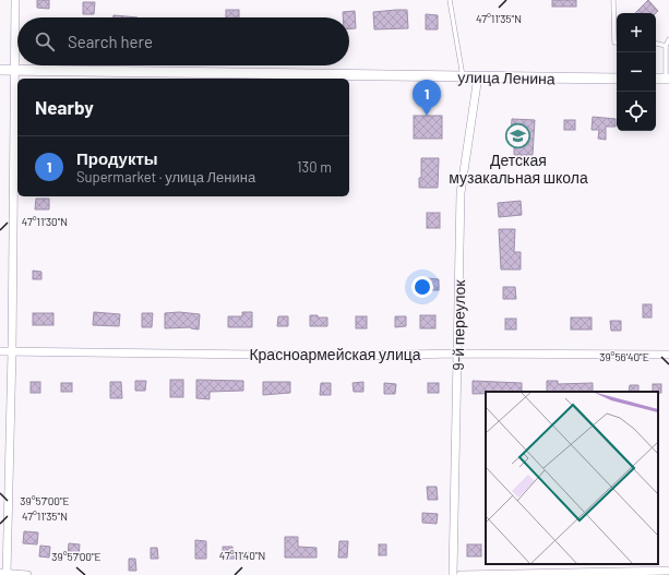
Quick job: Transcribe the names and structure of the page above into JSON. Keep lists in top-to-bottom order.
{
  "streets": {
    "street": ["улица Ленина", "9-й переулок", "Красноармейская улица"]
  },
  "crossings": [
    ["улица Ленина", "9-й переулок"],
    ["9-й переулок", "Красноармейская улица"]
  ],
  "places": {
    "school or university": ["Детская музакальная школа"]
  },
  "page": {
    "map_buttons": ["+", "−"],
    "search": "Search here",
    "heading": "Nearby",
    "pins": "1",
    "list": [
      {
        "mark": "1",
        "name": "Продукты",
        "note": "Supermarket · улица Ленина",
        "value": "130 m"
      }
    ]
  },
  "coordinates": [
    "47°11'35\"N",
    "47°11'30\"N",
    "39°56'40\"E",
    "39°57'00\"E",
    "47°11'40\"N"
  ]
}
